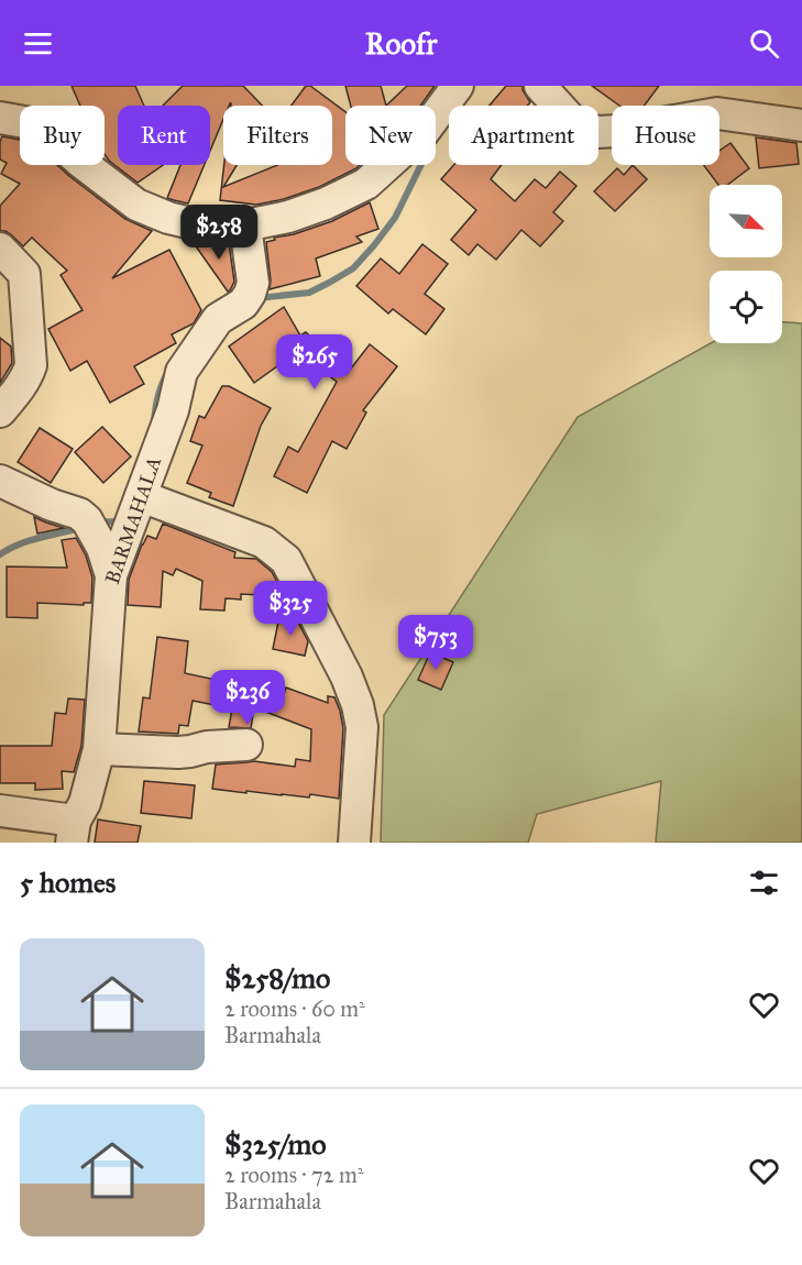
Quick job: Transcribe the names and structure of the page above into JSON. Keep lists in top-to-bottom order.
{
  "streets": {
    "street": ["BARMAHALA"]
  },
  "north": "bottom right",
  "page": {
    "header": "Roofr",
    "chip": [
      "Buy",
      "Rent",
      "Filters",
      "New",
      "Apartment",
      "House"
    ],
    "price": [
      "$258",
      "$265",
      "$325",
      "$753",
      "$236"
    ],
    "heading": "5 homes",
    "list": [
      {
        "name": "$258/mo",
        "note": "2 rooms · 60 m² · Barmahala"
      },
      {
        "name": "$325/mo",
        "note": "2 rooms · 72 m² · Barmahala"
      }
    ]
  }
}
